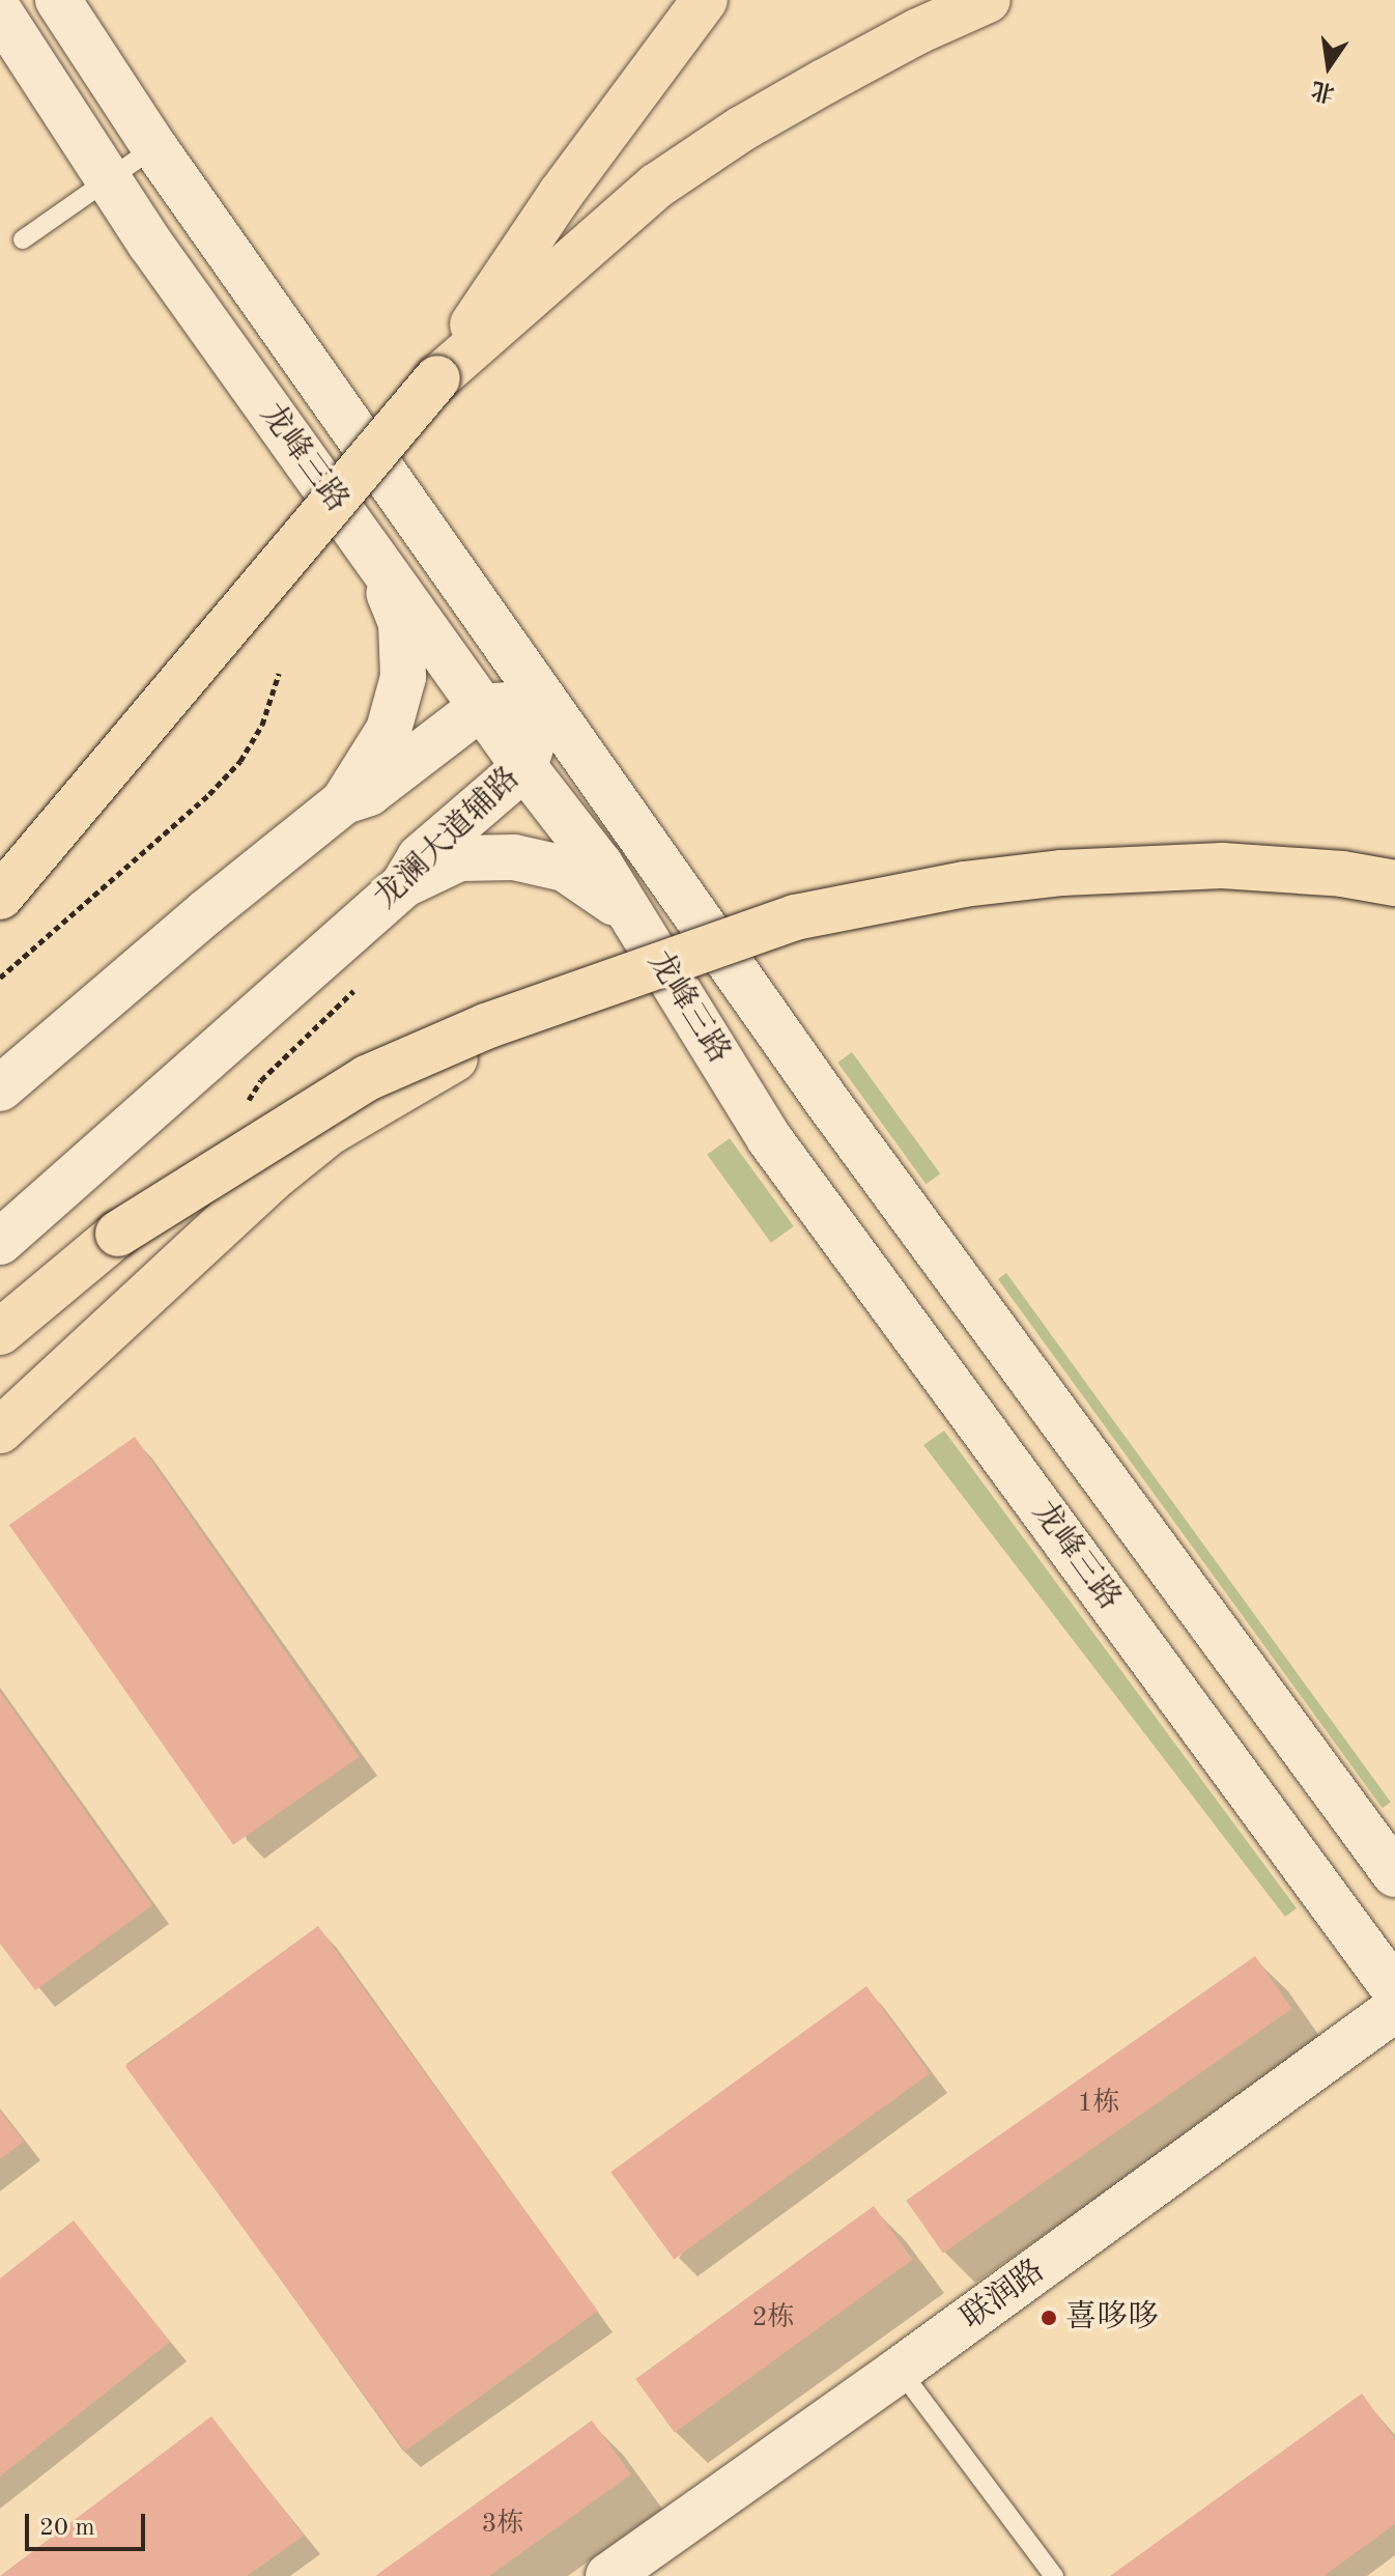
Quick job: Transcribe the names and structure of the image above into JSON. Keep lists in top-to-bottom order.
{
  "streets": {
    "main road": ["龙峰三路", "龙澜大道辅路", "联润路"]
  },
  "crossings": [
    ["龙峰三路", "龙澜大道辅路"]
  ],
  "places": ["喜哆哆"],
  "house_numbers": ["1栋", "2栋", "3栋"],
  "scale_bar": "20 m",
  "north": "bottom"
}
